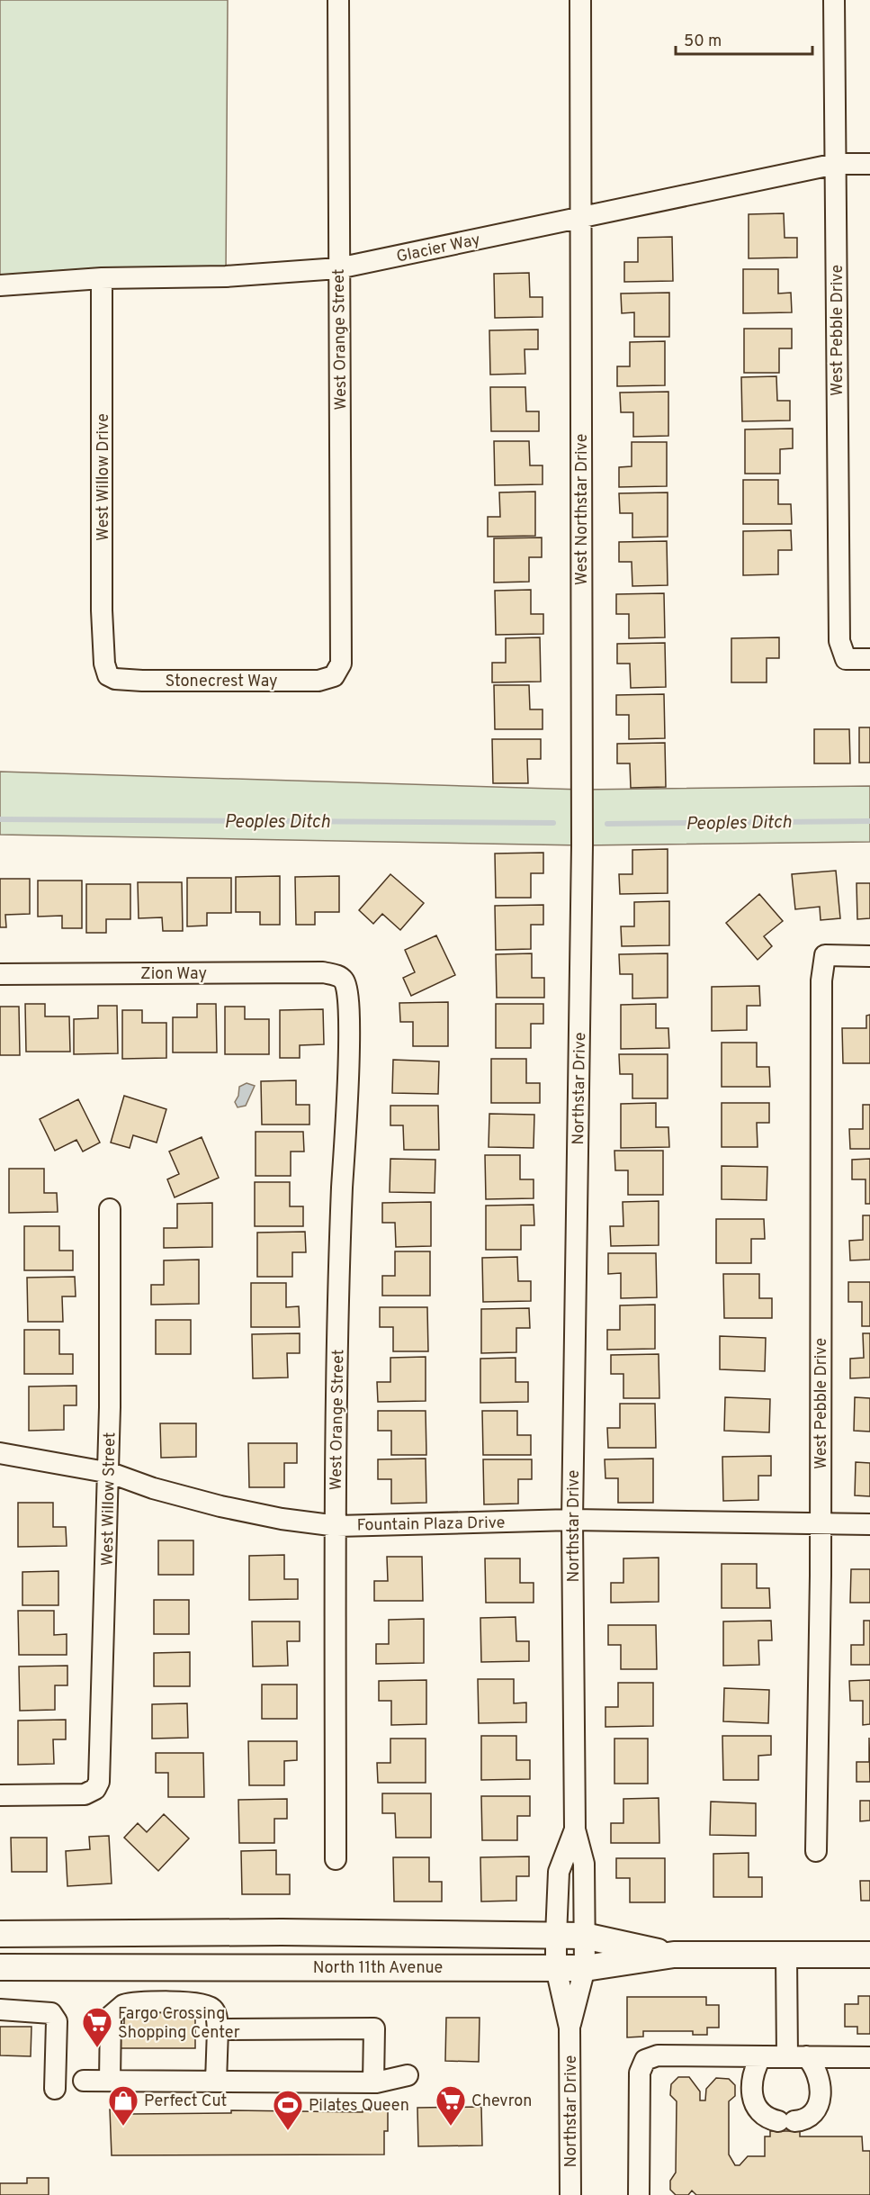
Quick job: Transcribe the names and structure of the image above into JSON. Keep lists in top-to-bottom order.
{
  "streets": {
    "main road": ["North 11th Avenue"],
    "street": [
      "Glacier Way",
      "West Pebble Drive",
      "West Orange Street",
      "West Willow Drive",
      "West Northstar Drive",
      "Stonecrest Way",
      "Zion Way",
      "Northstar Drive",
      "West Willow Street",
      "Fountain Plaza Drive"
    ]
  },
  "crossings": [
    ["Glacier Way", "West Pebble Drive"],
    ["Glacier Way", "West Orange Street"],
    ["Glacier Way", "West Willow Drive"],
    ["Glacier Way", "West Northstar Drive"],
    ["West Pebble Drive", "Fountain Plaza Drive"],
    ["West Orange Street", "Stonecrest Way"],
    ["West Orange Street", "Zion Way"],
    ["West Orange Street", "Fountain Plaza Drive"],
    ["West Willow Drive", "Stonecrest Way"],
    ["West Northstar Drive", "Northstar Drive"],
    ["Northstar Drive", "Fountain Plaza Drive"],
    ["Northstar Drive", "North 11th Avenue"],
    ["West Willow Street", "Fountain Plaza Drive"]
  ],
  "water": ["Peoples Ditch"],
  "places": {
    "supermarket": ["Fargo Crossing Shopping Center", "Chevron"],
    "shop": ["Perfect Cut"],
    "sports": ["Pilates Queen"]
  },
  "scale_bar": "50 m"
}
